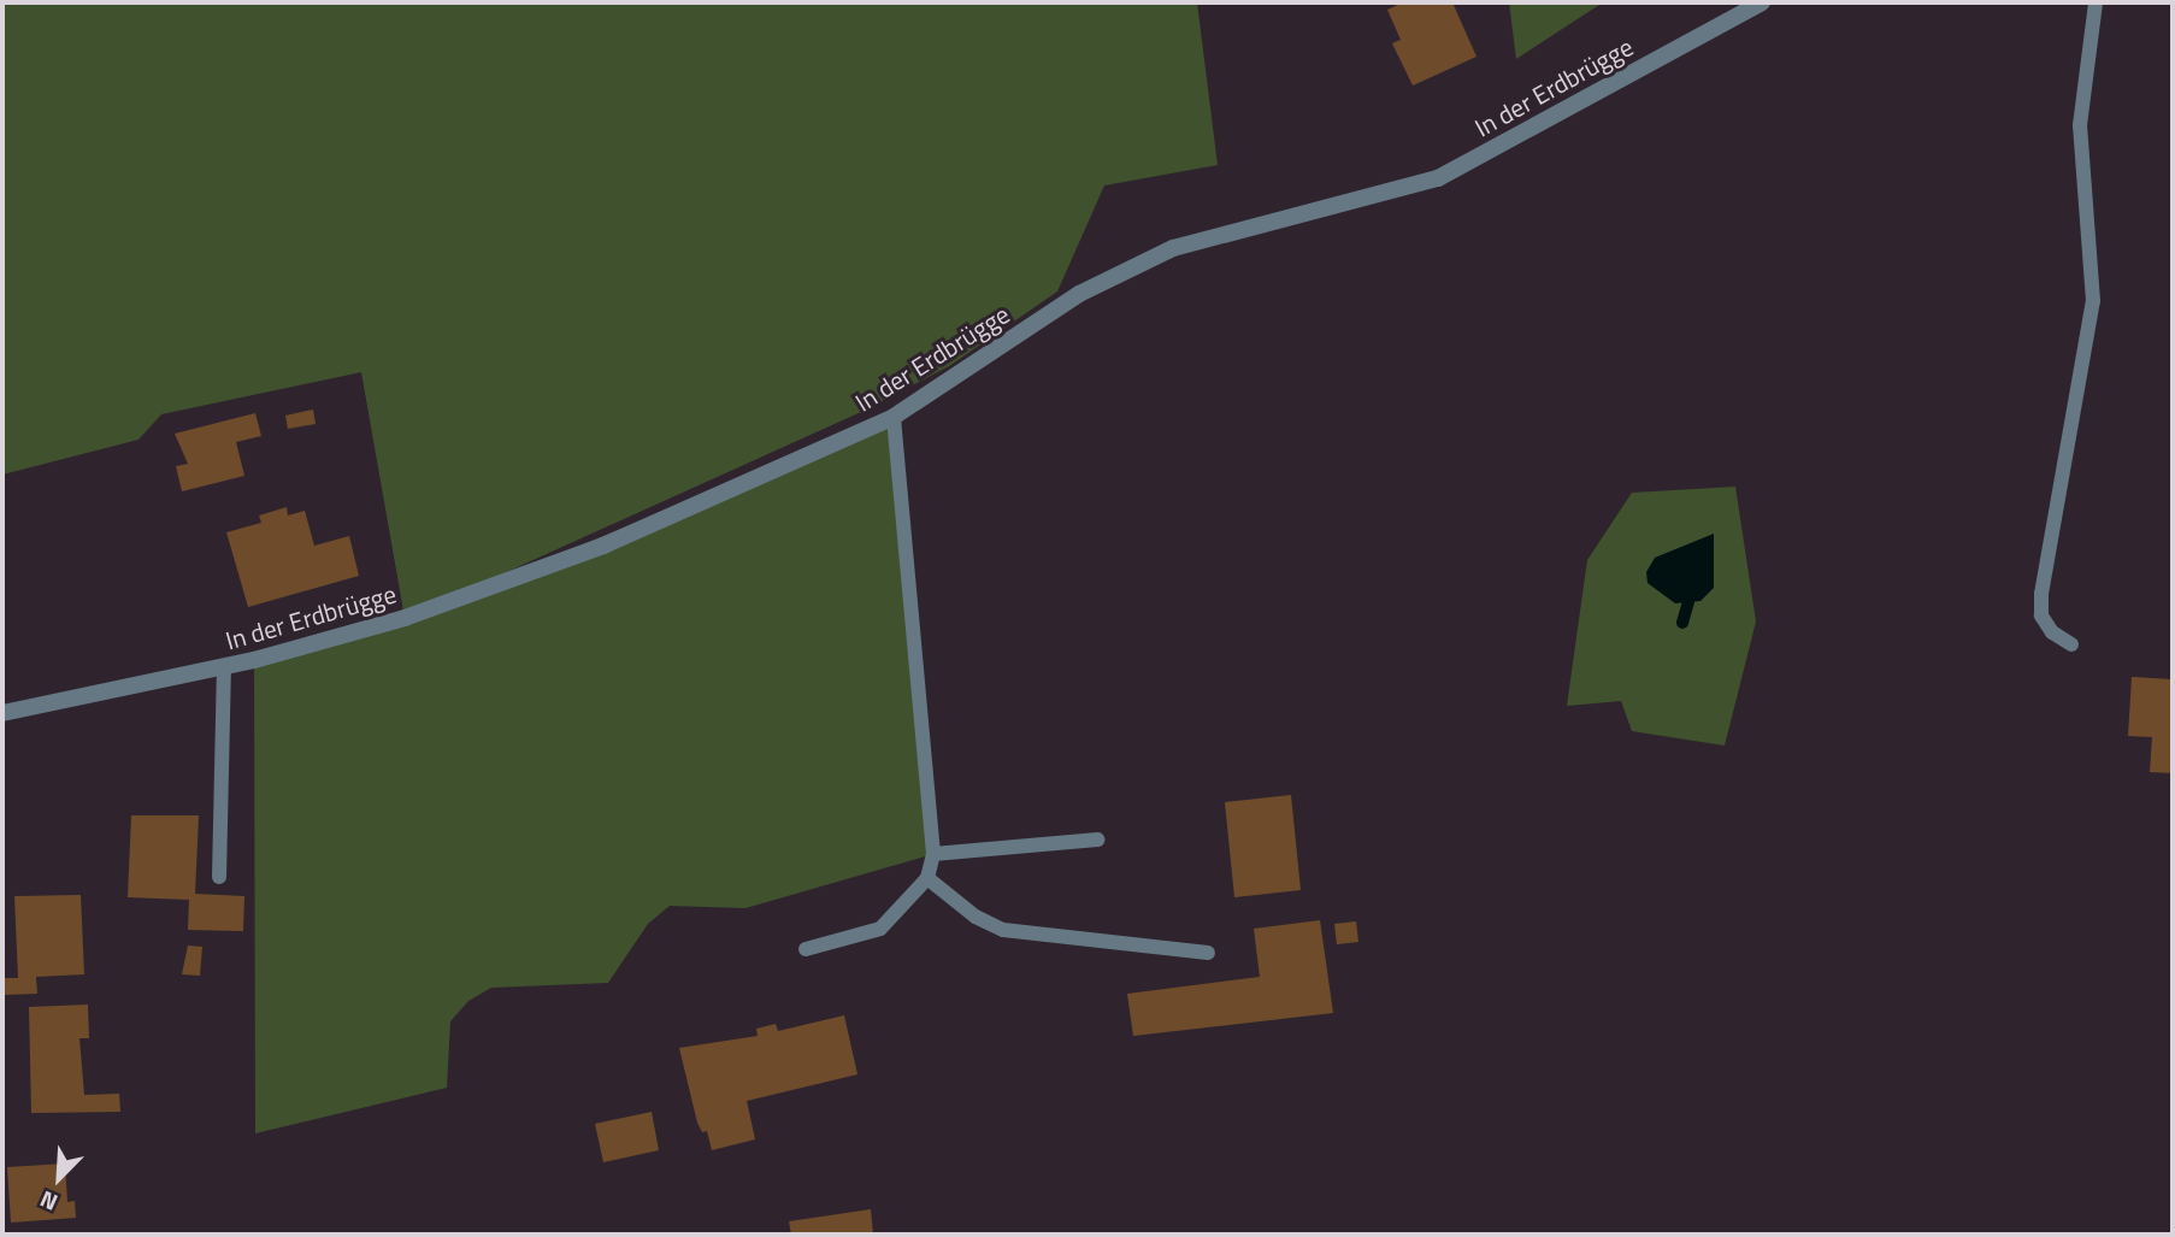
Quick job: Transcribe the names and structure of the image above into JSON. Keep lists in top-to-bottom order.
{
  "streets": {
    "street": ["In der Erdbrügge"]
  },
  "north": "bottom left"
}
